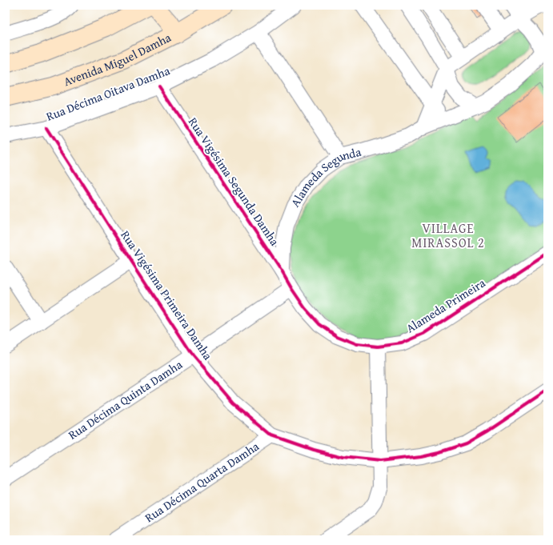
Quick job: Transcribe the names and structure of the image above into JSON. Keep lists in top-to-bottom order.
{
  "streets": {
    "street": [
      "Avenida Miguel Damha",
      "Rua Décima Oitava Damha",
      "Alameda Segunda",
      "Rua Vigésima Segunda Damha",
      "Rua Vigésima Primeira Damha",
      "Alameda Primeira",
      "Rua Décima Quinta Damha",
      "Rua Décima Quarta Damha"
    ]
  },
  "crossings": [
    ["Rua Décima Oitava Damha", "Rua Vigésima Segunda Damha"],
    ["Rua Décima Oitava Damha", "Rua Vigésima Primeira Damha"],
    ["Alameda Segunda", "Rua Vigésima Segunda Damha"],
    ["Rua Vigésima Segunda Damha", "Alameda Primeira"],
    ["Rua Vigésima Segunda Damha", "Rua Décima Quinta Damha"],
    ["Rua Vigésima Primeira Damha", "Rua Décima Quinta Damha"],
    ["Rua Vigésima Primeira Damha", "Rua Décima Quarta Damha"],
    ["Alameda Primeira", "Rua Décima Quinta Damha"]
  ],
  "districts": ["VILLAGE MIRASSOL 2"]
}
